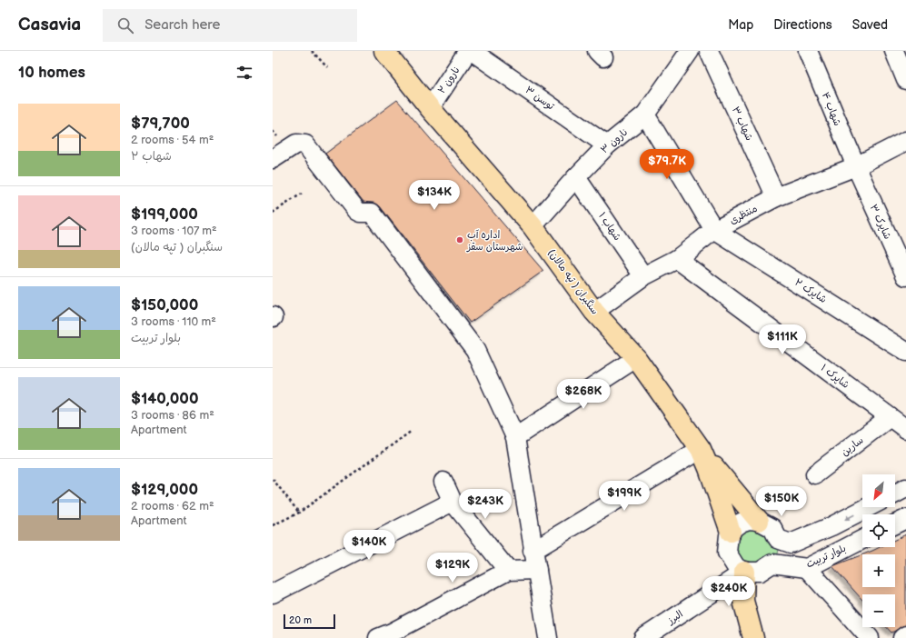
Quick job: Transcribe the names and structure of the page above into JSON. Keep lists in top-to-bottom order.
{
  "streets": {
    "main road": ["سنگبران ( تپه مالان)"],
    "street": [
      "نارون ۲",
      "توسن ۳",
      "شهاب ۴",
      "شهاب ۳",
      "نارون ۳",
      "منتظری",
      "شاپرک ۳",
      "شهاب ۱",
      "شاپرک ۲",
      "شاپرک ۱",
      "سارین",
      "بلوار تربیت",
      "البرز"
    ]
  },
  "crossings": [
    ["نارون ۲", "سنگبران ( تپه مالان)"],
    ["توسن ۳", "نارون ۳"],
    ["شهاب ۴", "منتظری"],
    ["شهاب ۴", "شاپرک ۳"],
    ["شهاب ۳", "منتظری"],
    ["نارون ۳", "شهاب ۱"],
    ["نارون ۳", "سنگبران ( تپه مالان)"],
    ["منتظری", "شاپرک ۳"],
    ["منتظری", "شهاب ۱"],
    ["منتظری", "سنگبران ( تپه مالان)"],
    ["منتظری", "شاپرک ۲"],
    ["منتظری", "شاپرک ۱"],
    ["سنگبران ( تپه مالان)", "بلوار تربیت"],
    ["سنگبران ( تپه مالان)", "البرز"],
    ["شاپرک ۱", "سارین"],
    ["بلوار تربیت", "البرز"]
  ],
  "places": ["اداره آب شهرستان سقز"],
  "scale_bar": "20 m",
  "north": "bottom left",
  "page": {
    "header": "Casavia",
    "search": "Search here",
    "nav": ["Map", "Directions", "Saved"],
    "heading": "10 homes",
    "list": [
      {
        "name": "$79,700",
        "note": "2 rooms · 54 m² · شهاب ۲"
      },
      {
        "name": "$199,000",
        "note": "3 rooms · 107 m² · سنگبران ( تپه مالان)"
      },
      {
        "name": "$150,000",
        "note": "3 rooms · 110 m² · بلوار تربیت"
      },
      {
        "name": "$140,000",
        "note": "3 rooms · 86 m² · Apartment"
      },
      {
        "name": "$129,000",
        "note": "2 rooms · 62 m² · Apartment"
      }
    ],
    "price": [
      "$79.7K",
      "$134K",
      "$111K",
      "$268K",
      "$199K",
      "$150K",
      "$243K",
      "$140K",
      "$129K",
      "$240K"
    ],
    "map_buttons": ["+", "−"],
    "scale": "20 m"
  }
}
